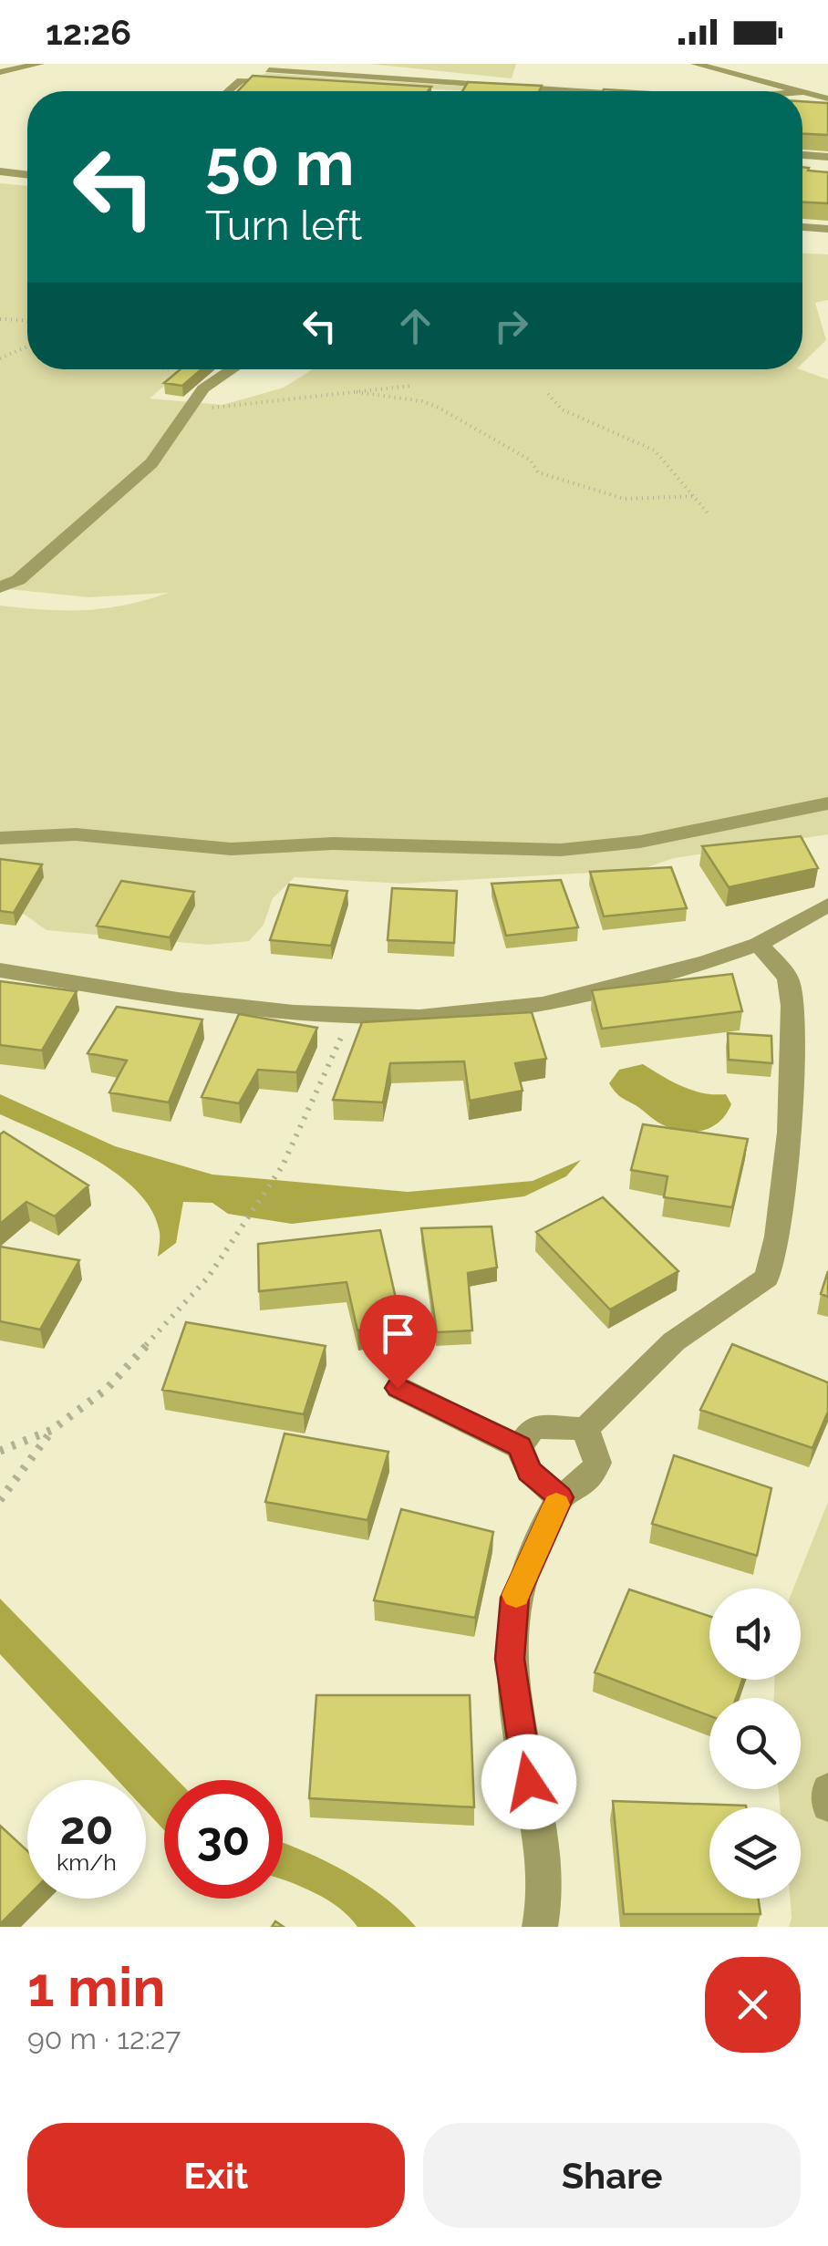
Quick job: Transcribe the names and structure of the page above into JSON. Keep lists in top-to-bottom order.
{
  "page": {
    "status": "12:26",
    "turn": ["50 m", "Turn left"],
    "speed": "20 km/h",
    "limit": "30",
    "heading": ["1 min", "90 m · 12:27"],
    "buttons": ["Exit", "Share"]
  }
}
